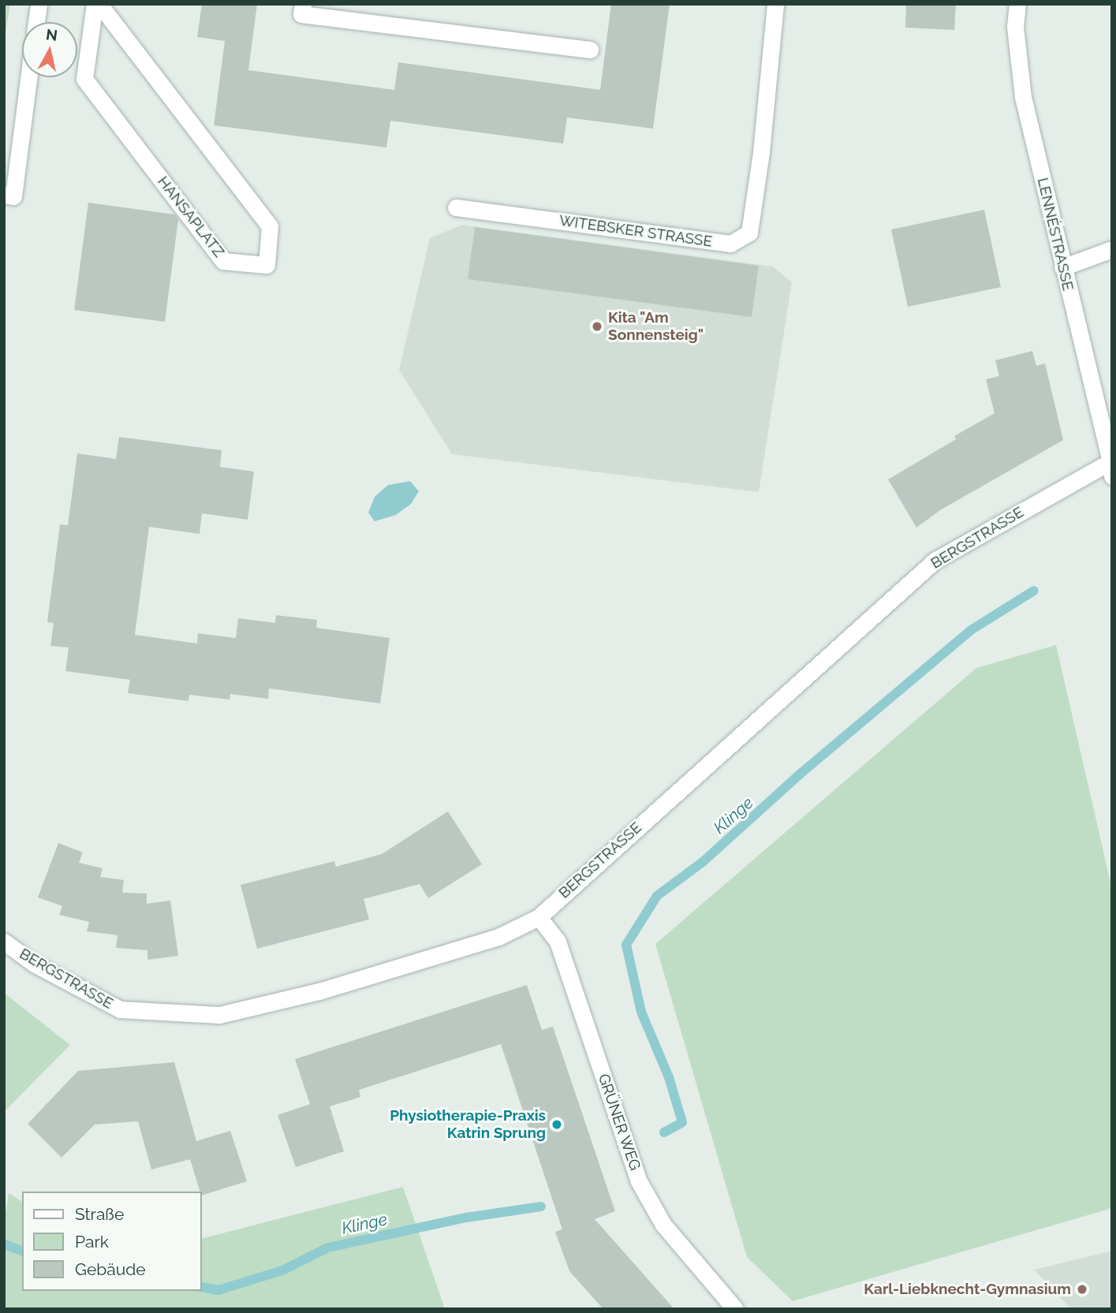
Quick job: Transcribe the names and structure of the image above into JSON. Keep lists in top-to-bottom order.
{
  "streets": {
    "street": [
      "HANSAPLATZ",
      "WITEBSKER STRASSE",
      "LENNÉSTRASSE",
      "BERGSTRASSE",
      "GRÜNER WEG"
    ]
  },
  "crossings": [
    ["LENNÉSTRASSE", "BERGSTRASSE"],
    ["BERGSTRASSE", "GRÜNER WEG"]
  ],
  "water": ["Klinge"],
  "places": ["Kita \"Am Sonnensteig\"", "Physiotherapie-Praxis Katrin Sprung", "Karl-Liebknecht-Gymnasium"],
  "legend": ["Straße", "Park", "Gebäude"],
  "north": "top"
}
